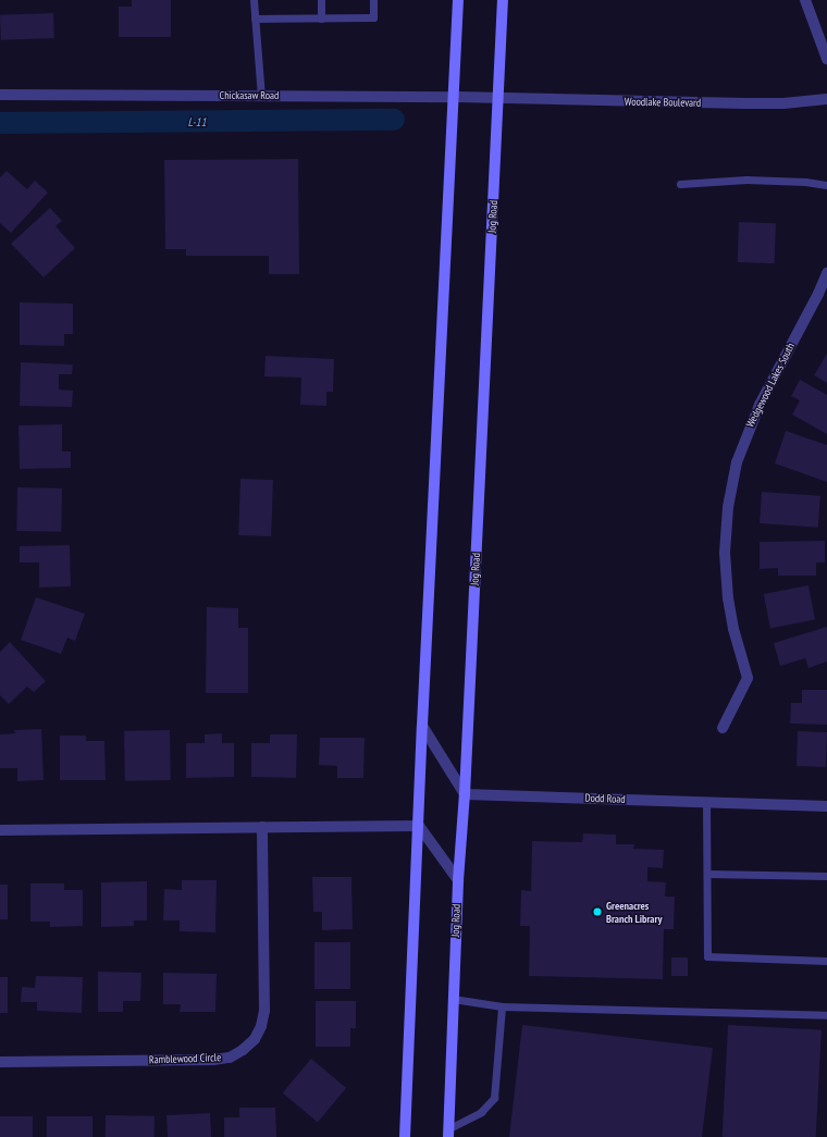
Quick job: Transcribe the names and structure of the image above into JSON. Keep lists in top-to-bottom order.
{
  "streets": {
    "main road": ["Jog Road"],
    "street": [
      "Chickasaw Road",
      "Woodlake Boulevard",
      "Wedgewood Lakes South",
      "Dodd Road",
      "Ramblewood Circle"
    ]
  },
  "crossings": [
    ["Chickasaw Road", "Woodlake Boulevard"],
    ["Chickasaw Road", "Jog Road"],
    ["Woodlake Boulevard", "Jog Road"],
    ["Jog Road", "Dodd Road"]
  ],
  "water": ["L-11"],
  "places": ["Greenacres Branch Library"]
}
